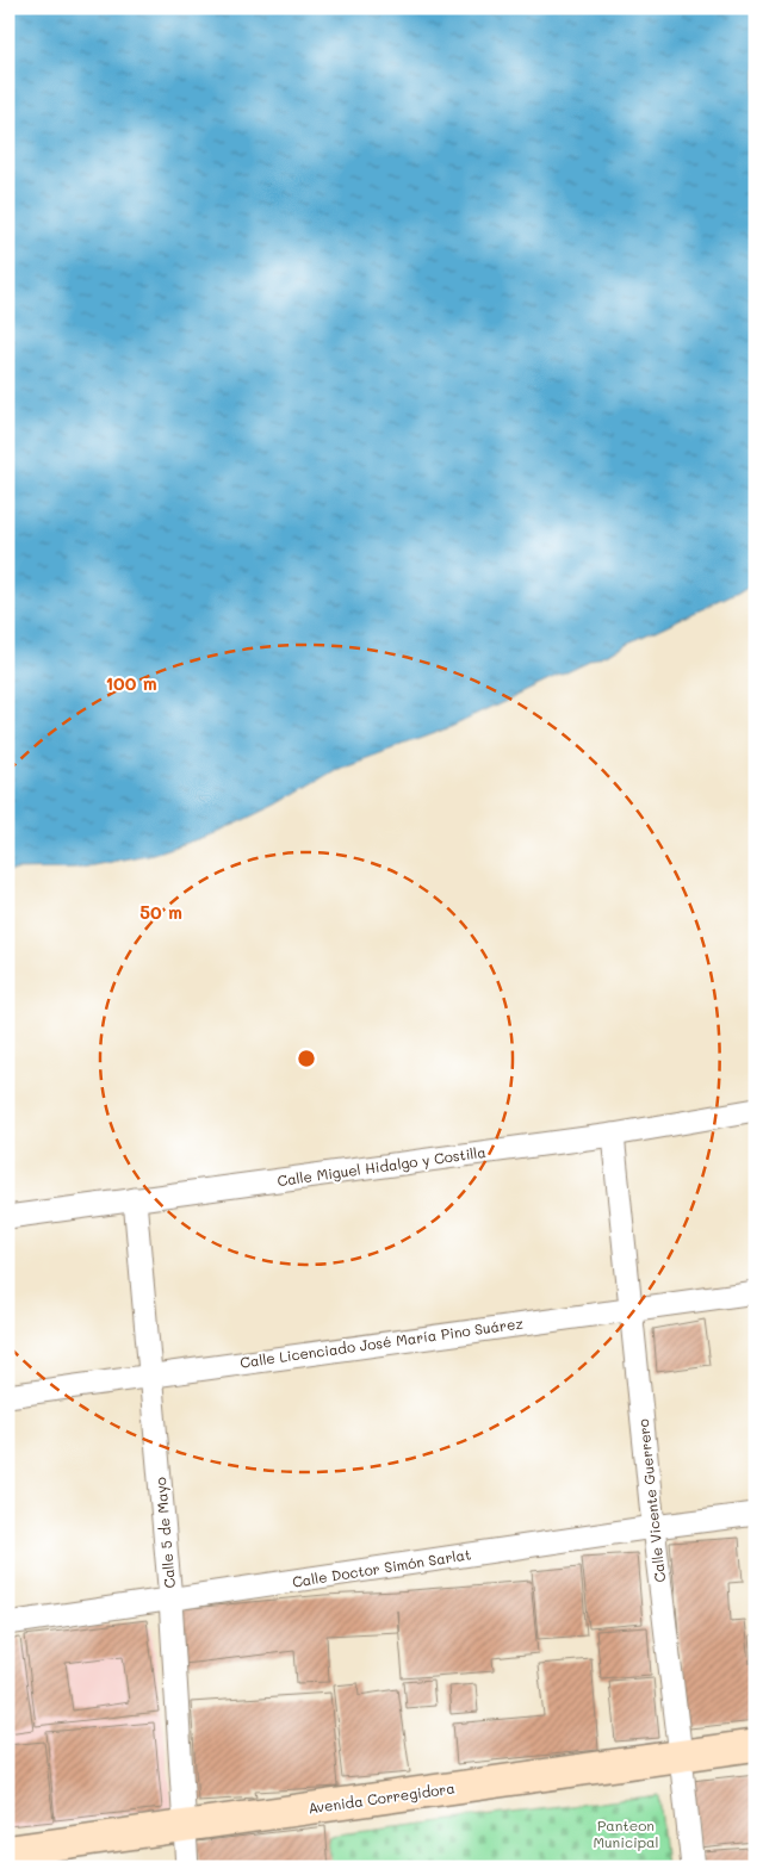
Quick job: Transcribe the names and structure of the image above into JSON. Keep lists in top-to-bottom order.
{
  "streets": {
    "main road": ["Avenida Corregidora"],
    "street": [
      "Calle Miguel Hidalgo y Costilla",
      "Calle Licenciado José María Pino Suárez",
      "Calle Vicente Guerrero",
      "Calle 5 de Mayo",
      "Calle Doctor Simón Sarlat"
    ]
  },
  "crossings": [
    ["Calle Miguel Hidalgo y Costilla", "Calle Vicente Guerrero"],
    ["Calle Miguel Hidalgo y Costilla", "Calle 5 de Mayo"],
    ["Calle Licenciado José María Pino Suárez", "Calle Vicente Guerrero"],
    ["Calle Licenciado José María Pino Suárez", "Calle 5 de Mayo"],
    ["Calle Vicente Guerrero", "Calle Doctor Simón Sarlat"],
    ["Calle Vicente Guerrero", "Avenida Corregidora"],
    ["Calle 5 de Mayo", "Calle Doctor Simón Sarlat"],
    ["Calle 5 de Mayo", "Avenida Corregidora"]
  ],
  "parks": ["Panteon Municipal"],
  "rings": ["100 m", "50 m"]
}
